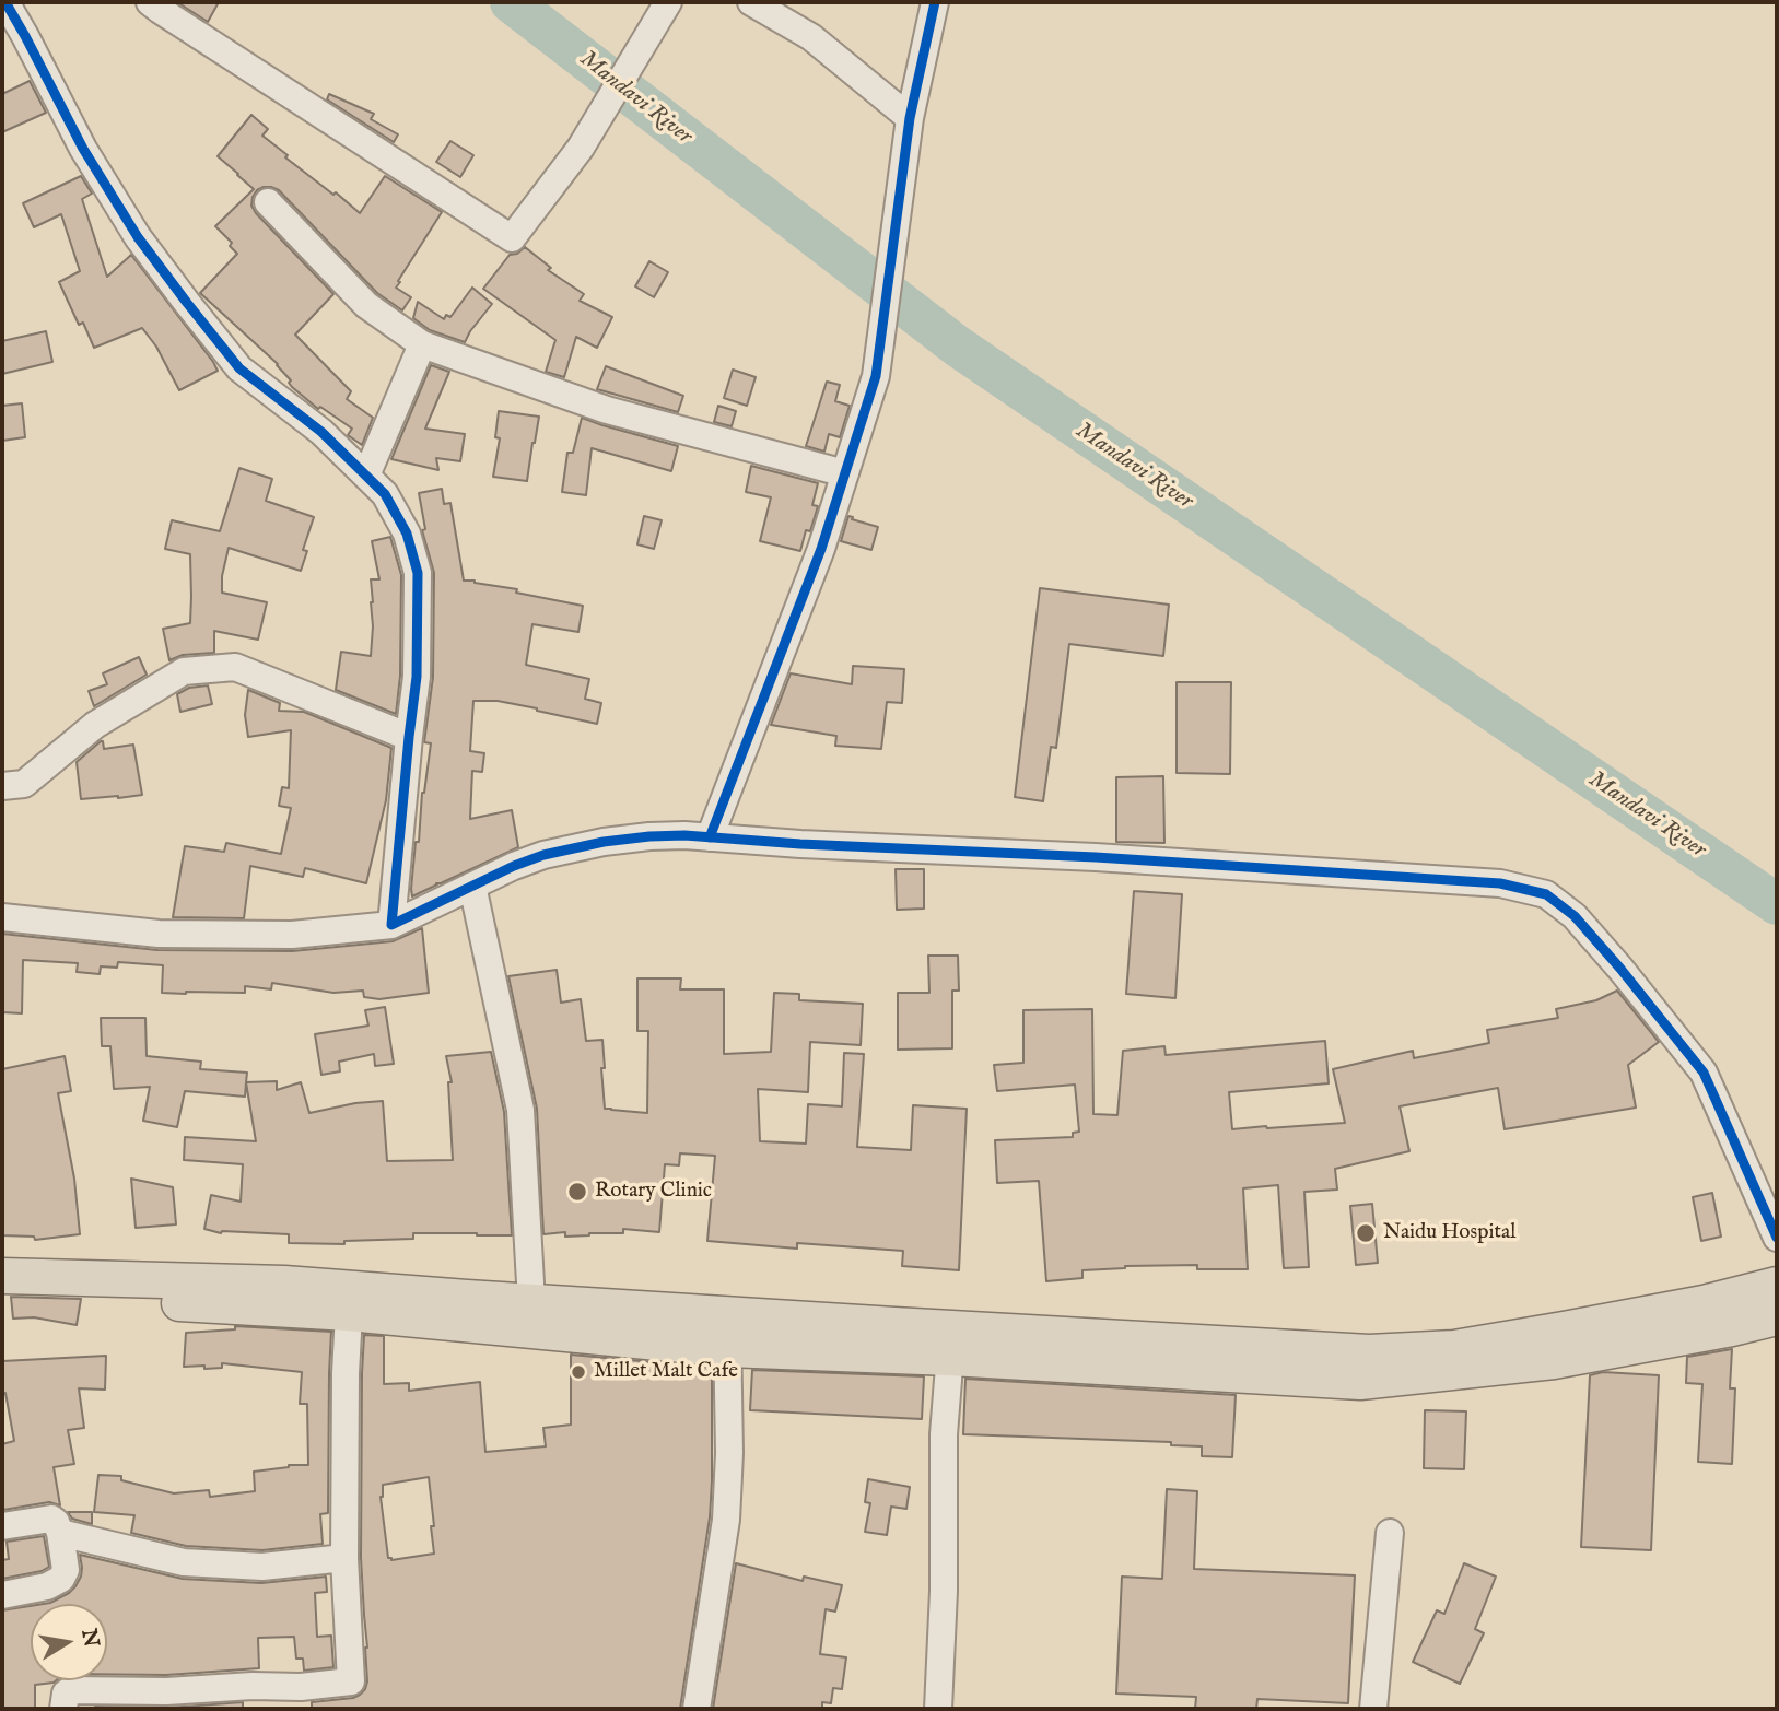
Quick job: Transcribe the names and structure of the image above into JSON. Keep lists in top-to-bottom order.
{
  "water": ["Mandavi River"],
  "places": ["Rotary Clinic", "Naidu Hospital", "Millet Malt Cafe"],
  "north": "right"
}
